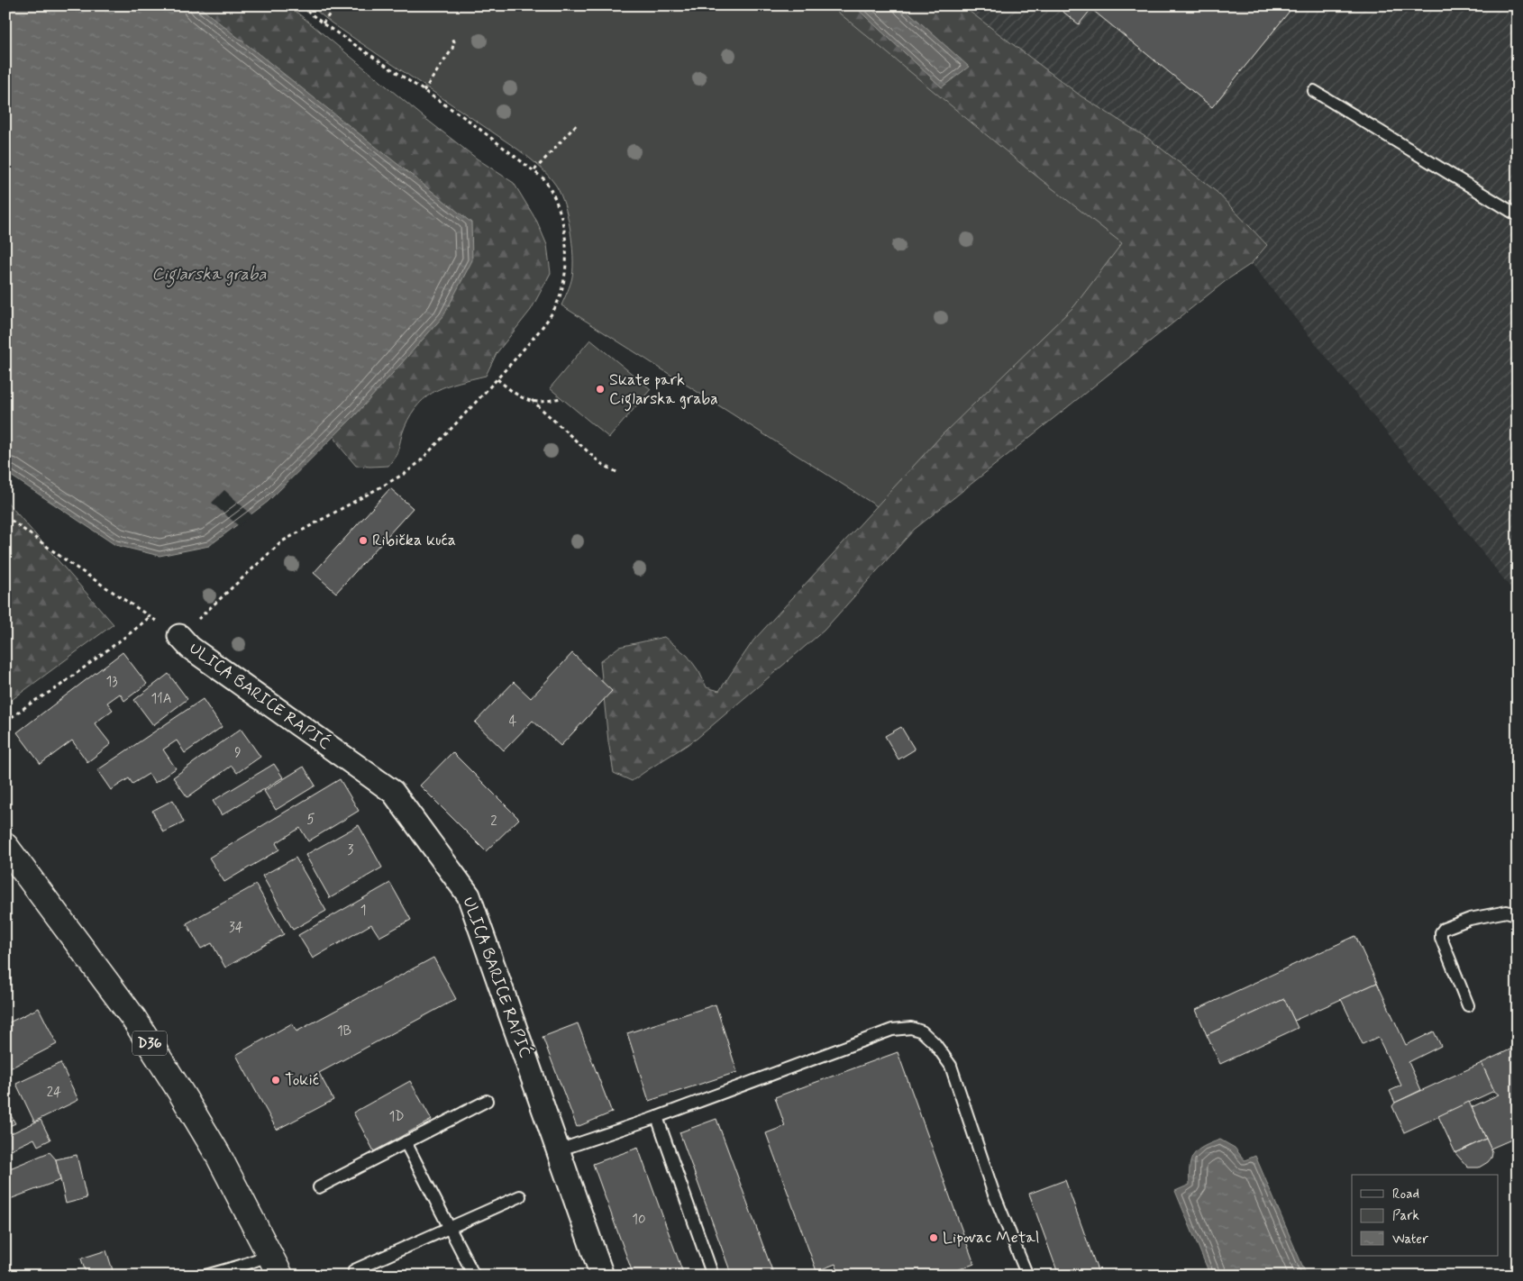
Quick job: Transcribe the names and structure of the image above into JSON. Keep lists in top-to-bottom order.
{
  "streets": {
    "main road": ["D36"],
    "street": ["ULICA BARICE RAPIĆ"]
  },
  "water": ["Ciglarska graba"],
  "places": [
    "Skate park Ciglarska graba",
    "Ribička kuća",
    "Tokić",
    "Lipovac Metal"
  ],
  "house_numbers": [
    "13",
    "11A",
    "4",
    "9",
    "5",
    "2",
    "3",
    "1",
    "34",
    "1B",
    "24",
    "1D",
    "10"
  ],
  "legend": ["Road", "Park", "Water"]
}
